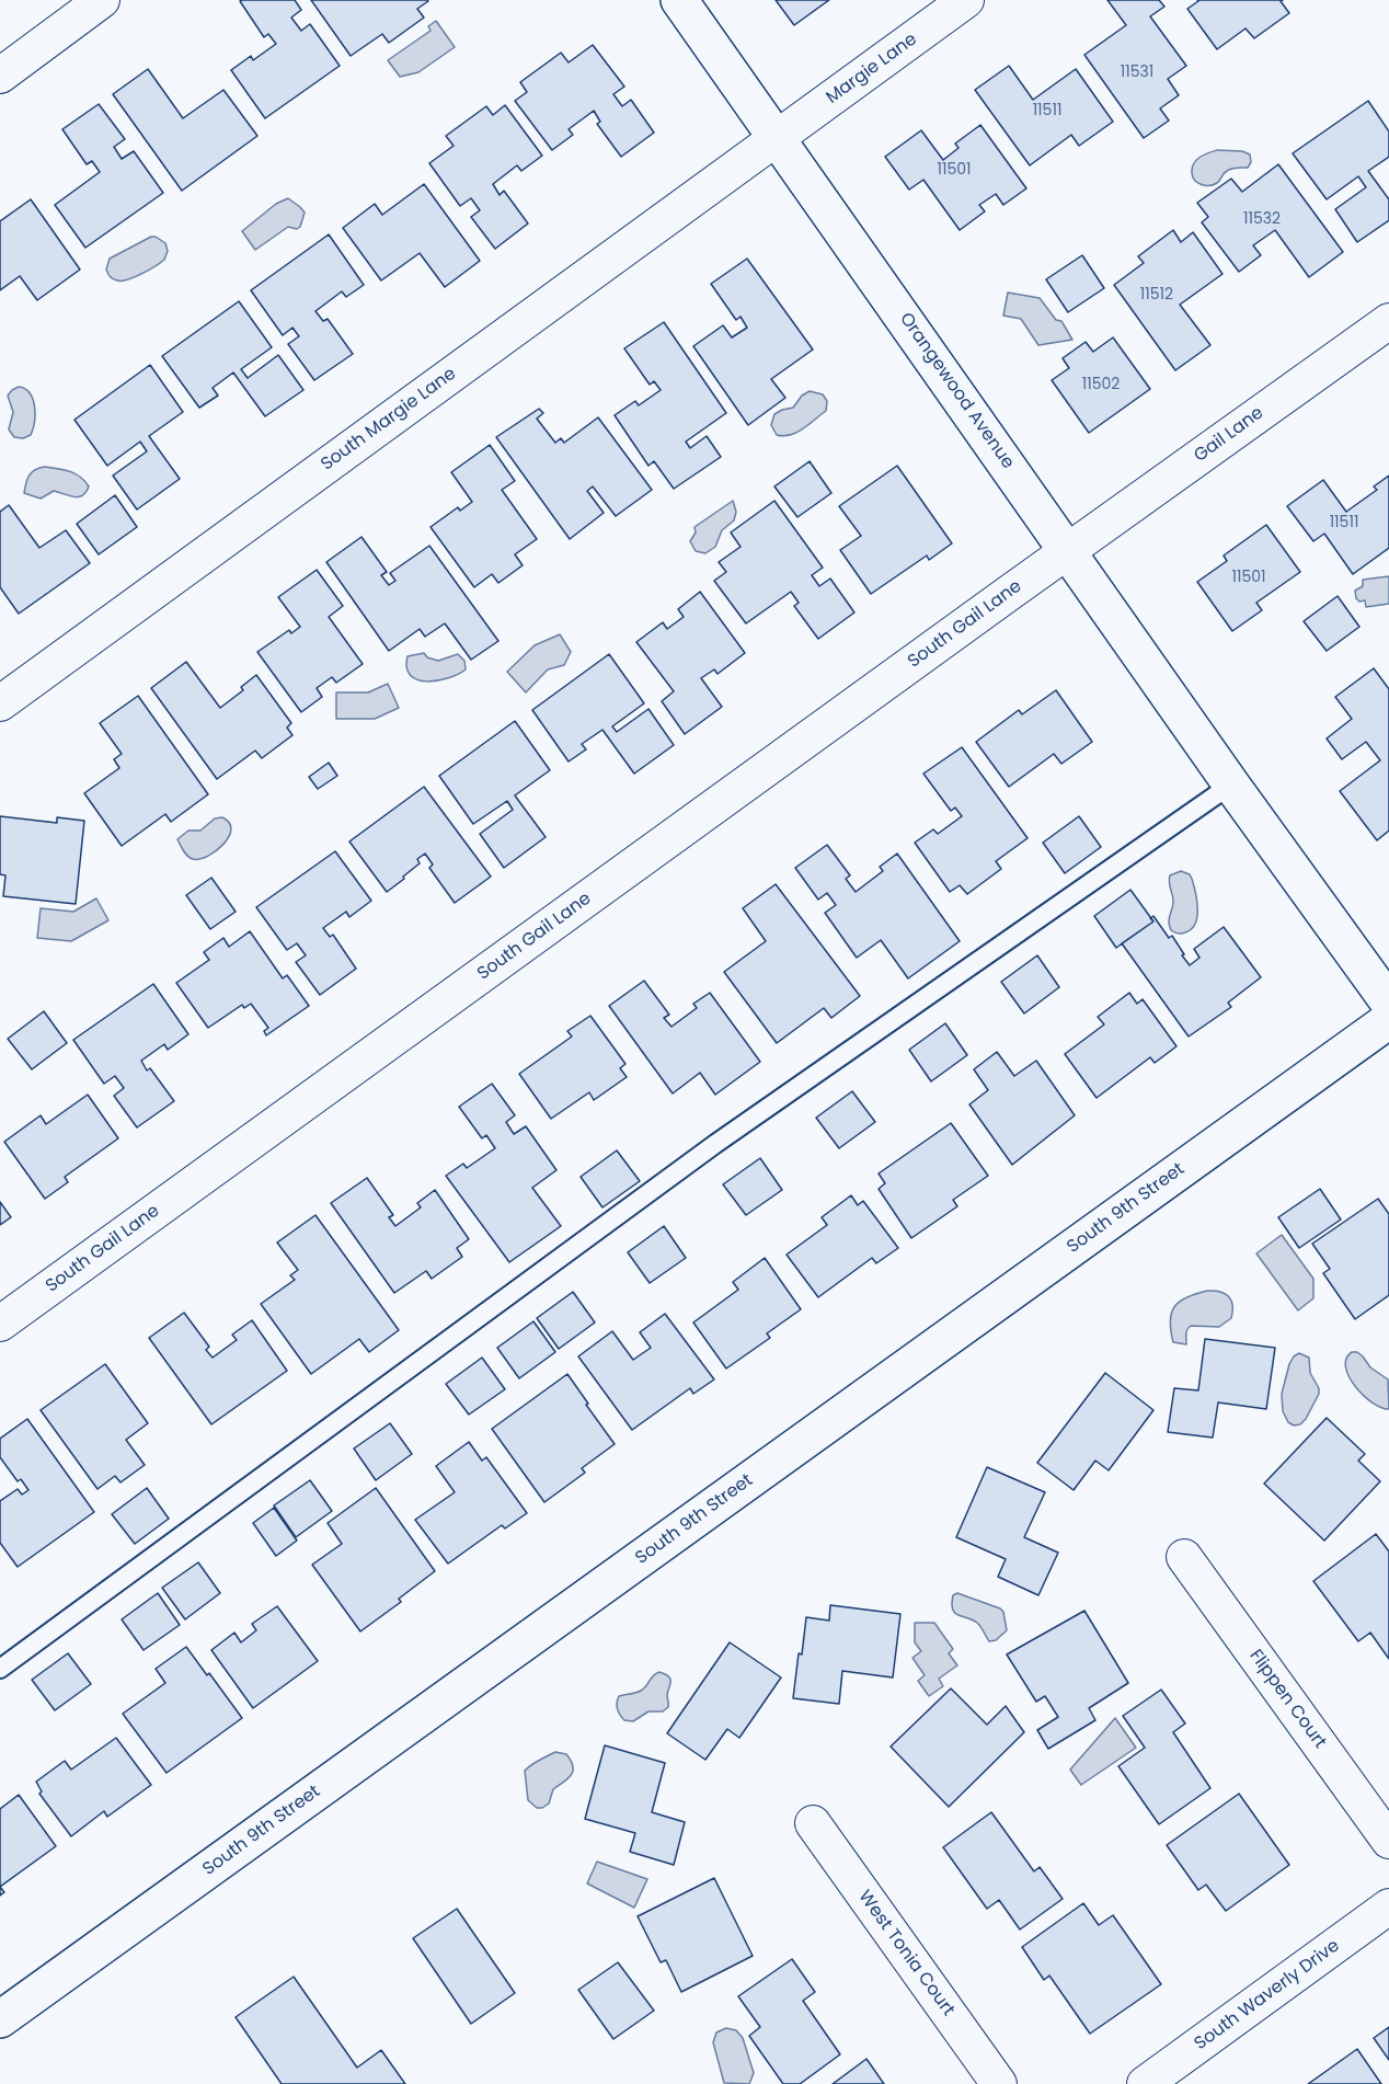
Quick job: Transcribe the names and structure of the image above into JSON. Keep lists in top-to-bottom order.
{
  "streets": {
    "street": [
      "Margie Lane",
      "Orangewood Avenue",
      "South Margie Lane",
      "Gail Lane",
      "South Gail Lane",
      "South 9th Street",
      "Flippen Court",
      "West Tonia Court",
      "South Waverly Drive"
    ]
  },
  "crossings": [
    ["Margie Lane", "Orangewood Avenue"],
    ["Margie Lane", "South Margie Lane"],
    ["Orangewood Avenue", "South Margie Lane"],
    ["Orangewood Avenue", "Gail Lane"],
    ["Orangewood Avenue", "South Gail Lane"],
    ["Gail Lane", "South Gail Lane"]
  ],
  "house_numbers": [
    "11531",
    "11511",
    "11501",
    "11532",
    "11512",
    "11502",
    "11511",
    "11501"
  ]
}
